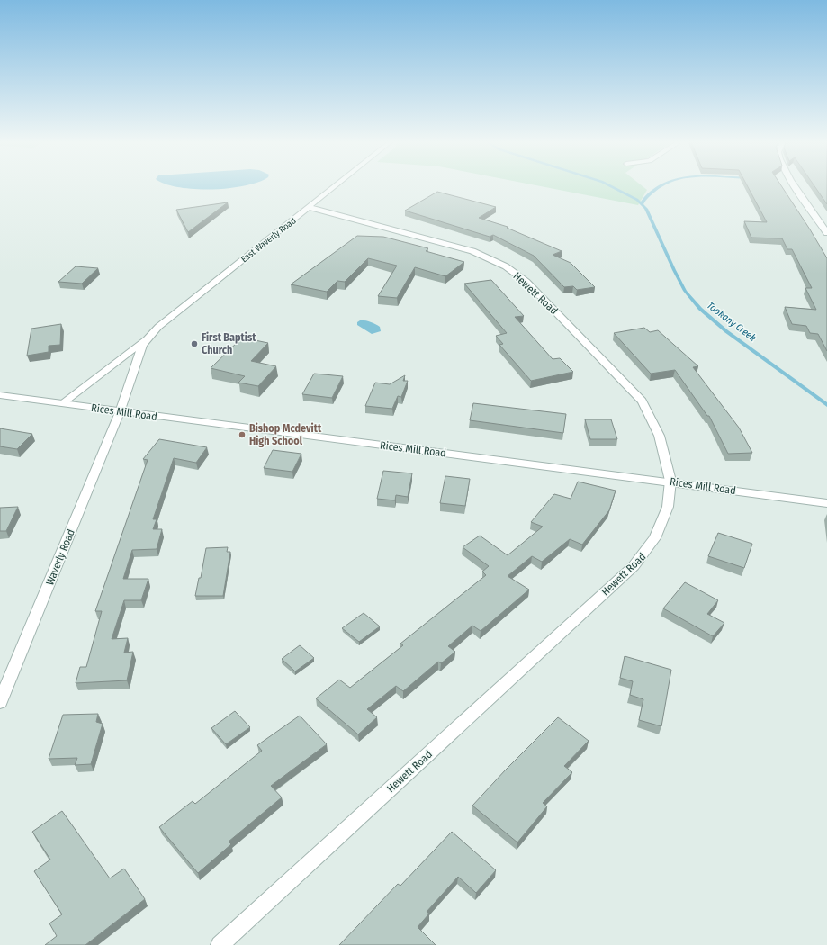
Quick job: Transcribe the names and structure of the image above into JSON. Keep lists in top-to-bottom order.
{
  "streets": {
    "street": [
      "East Waverly Road",
      "Hewett Road",
      "Rices Mill Road",
      "Waverly Road"
    ]
  },
  "crossings": [
    ["East Waverly Road", "Hewett Road"],
    ["East Waverly Road", "Rices Mill Road"],
    ["East Waverly Road", "Waverly Road"],
    ["Hewett Road", "Rices Mill Road"],
    ["Rices Mill Road", "Waverly Road"]
  ],
  "water": ["Tookany Creek"],
  "places": ["First Baptist Church", "Bishop Mcdevitt High School"]
}
